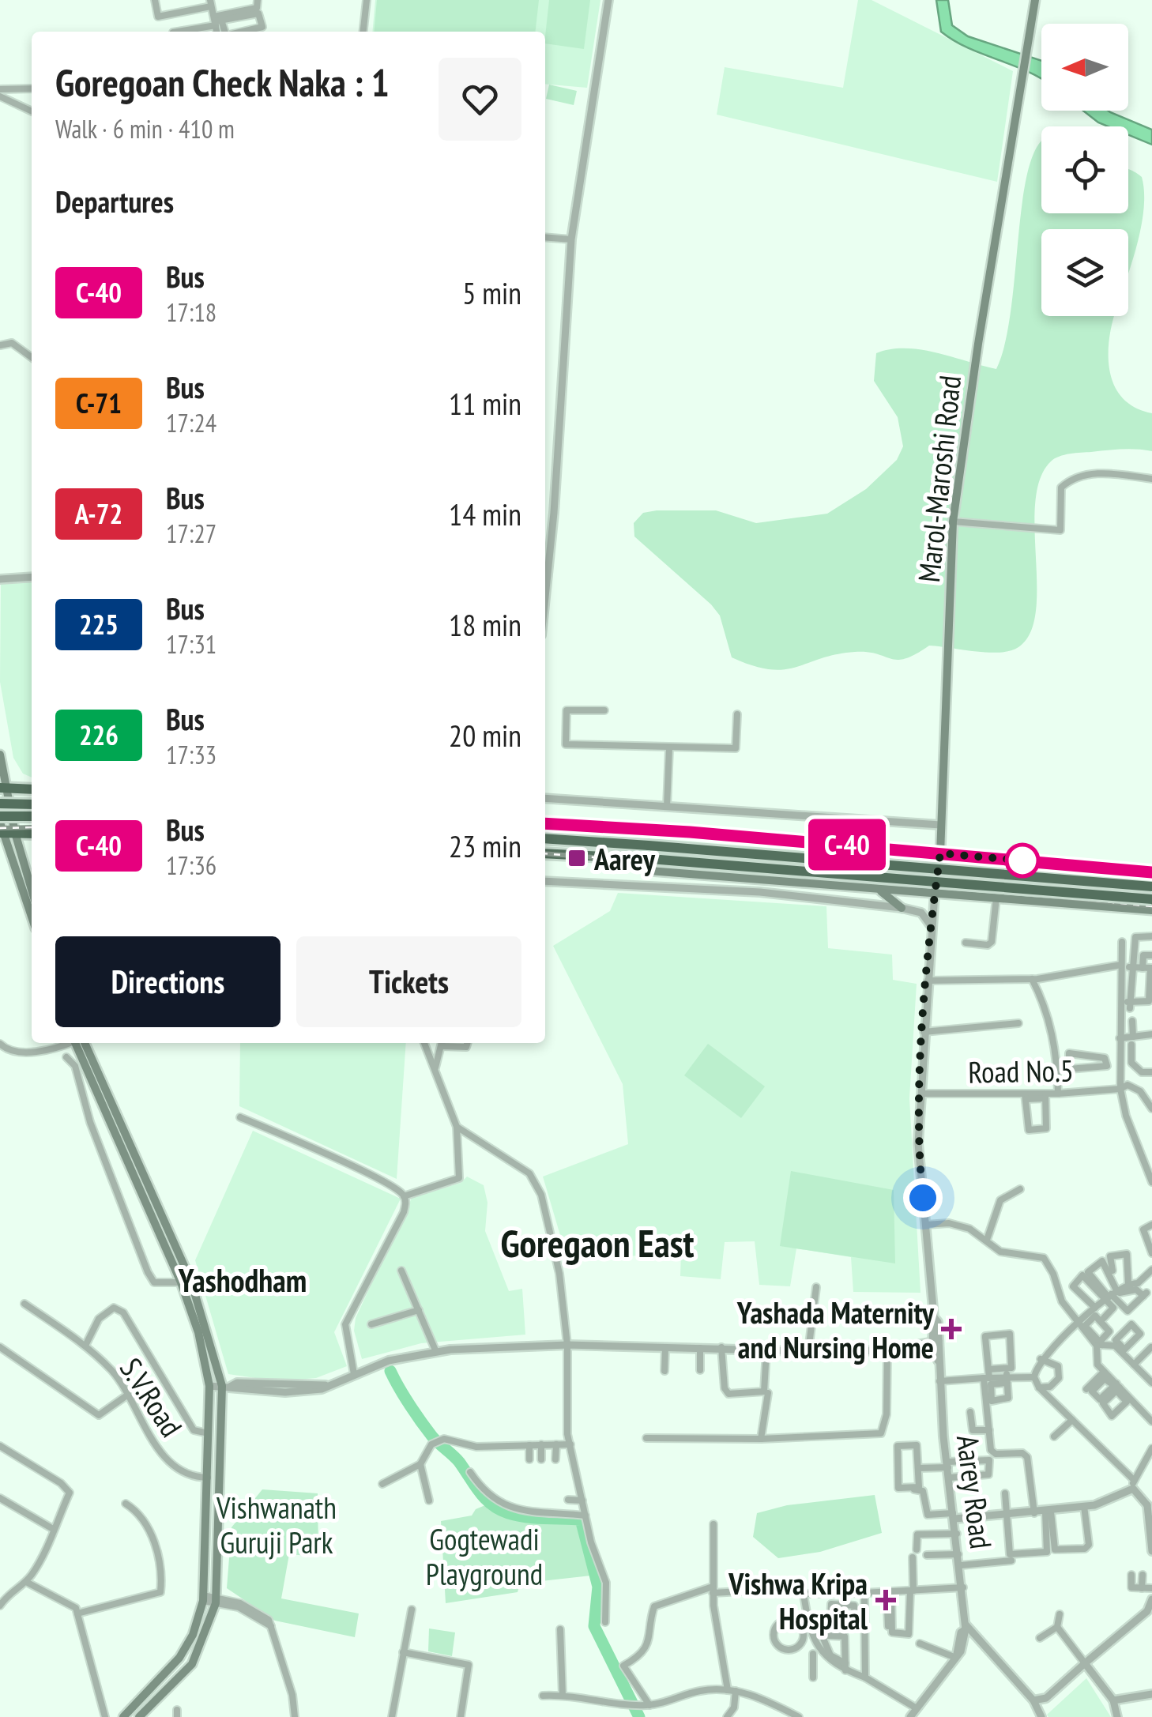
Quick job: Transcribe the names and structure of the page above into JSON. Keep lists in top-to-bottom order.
{
  "streets": {
    "main road": ["Marol-Maroshi Road"],
    "street": ["Road No.5", "S.V.Road", "Aarey Road"]
  },
  "crossings": [
    ["Marol-Maroshi Road", "Aarey Road"],
    ["Road No.5", "Aarey Road"]
  ],
  "districts": ["Goregaon East", "Yashodham"],
  "parks": ["Vishwanath Guruji Park", "Gogtewadi Playground"],
  "places": {
    "transit": ["Aarey"],
    "health": ["Yashada Maternity and Nursing Home", "Vishwa Kripa Hospital"]
  },
  "lines": ["bus line C-40"],
  "north": "left",
  "page": {
    "on_map": "C-40",
    "heading": [
      ["Goregoan Check Naka : 1", "Walk · 6 min · 410 m"],
      "Departures"
    ],
    "list": [
      {
        "mark": "C-40",
        "name": "Bus",
        "note": "17:18",
        "value": "5 min"
      },
      {
        "mark": "C-71",
        "name": "Bus",
        "note": "17:24",
        "value": "11 min"
      },
      {
        "mark": "A-72",
        "name": "Bus",
        "note": "17:27",
        "value": "14 min"
      },
      {
        "mark": "225",
        "name": "Bus",
        "note": "17:31",
        "value": "18 min"
      },
      {
        "mark": "226",
        "name": "Bus",
        "note": "17:33",
        "value": "20 min"
      },
      {
        "mark": "C-40",
        "name": "Bus",
        "note": "17:36",
        "value": "23 min"
      }
    ],
    "buttons": ["Directions", "Tickets"]
  }
}
